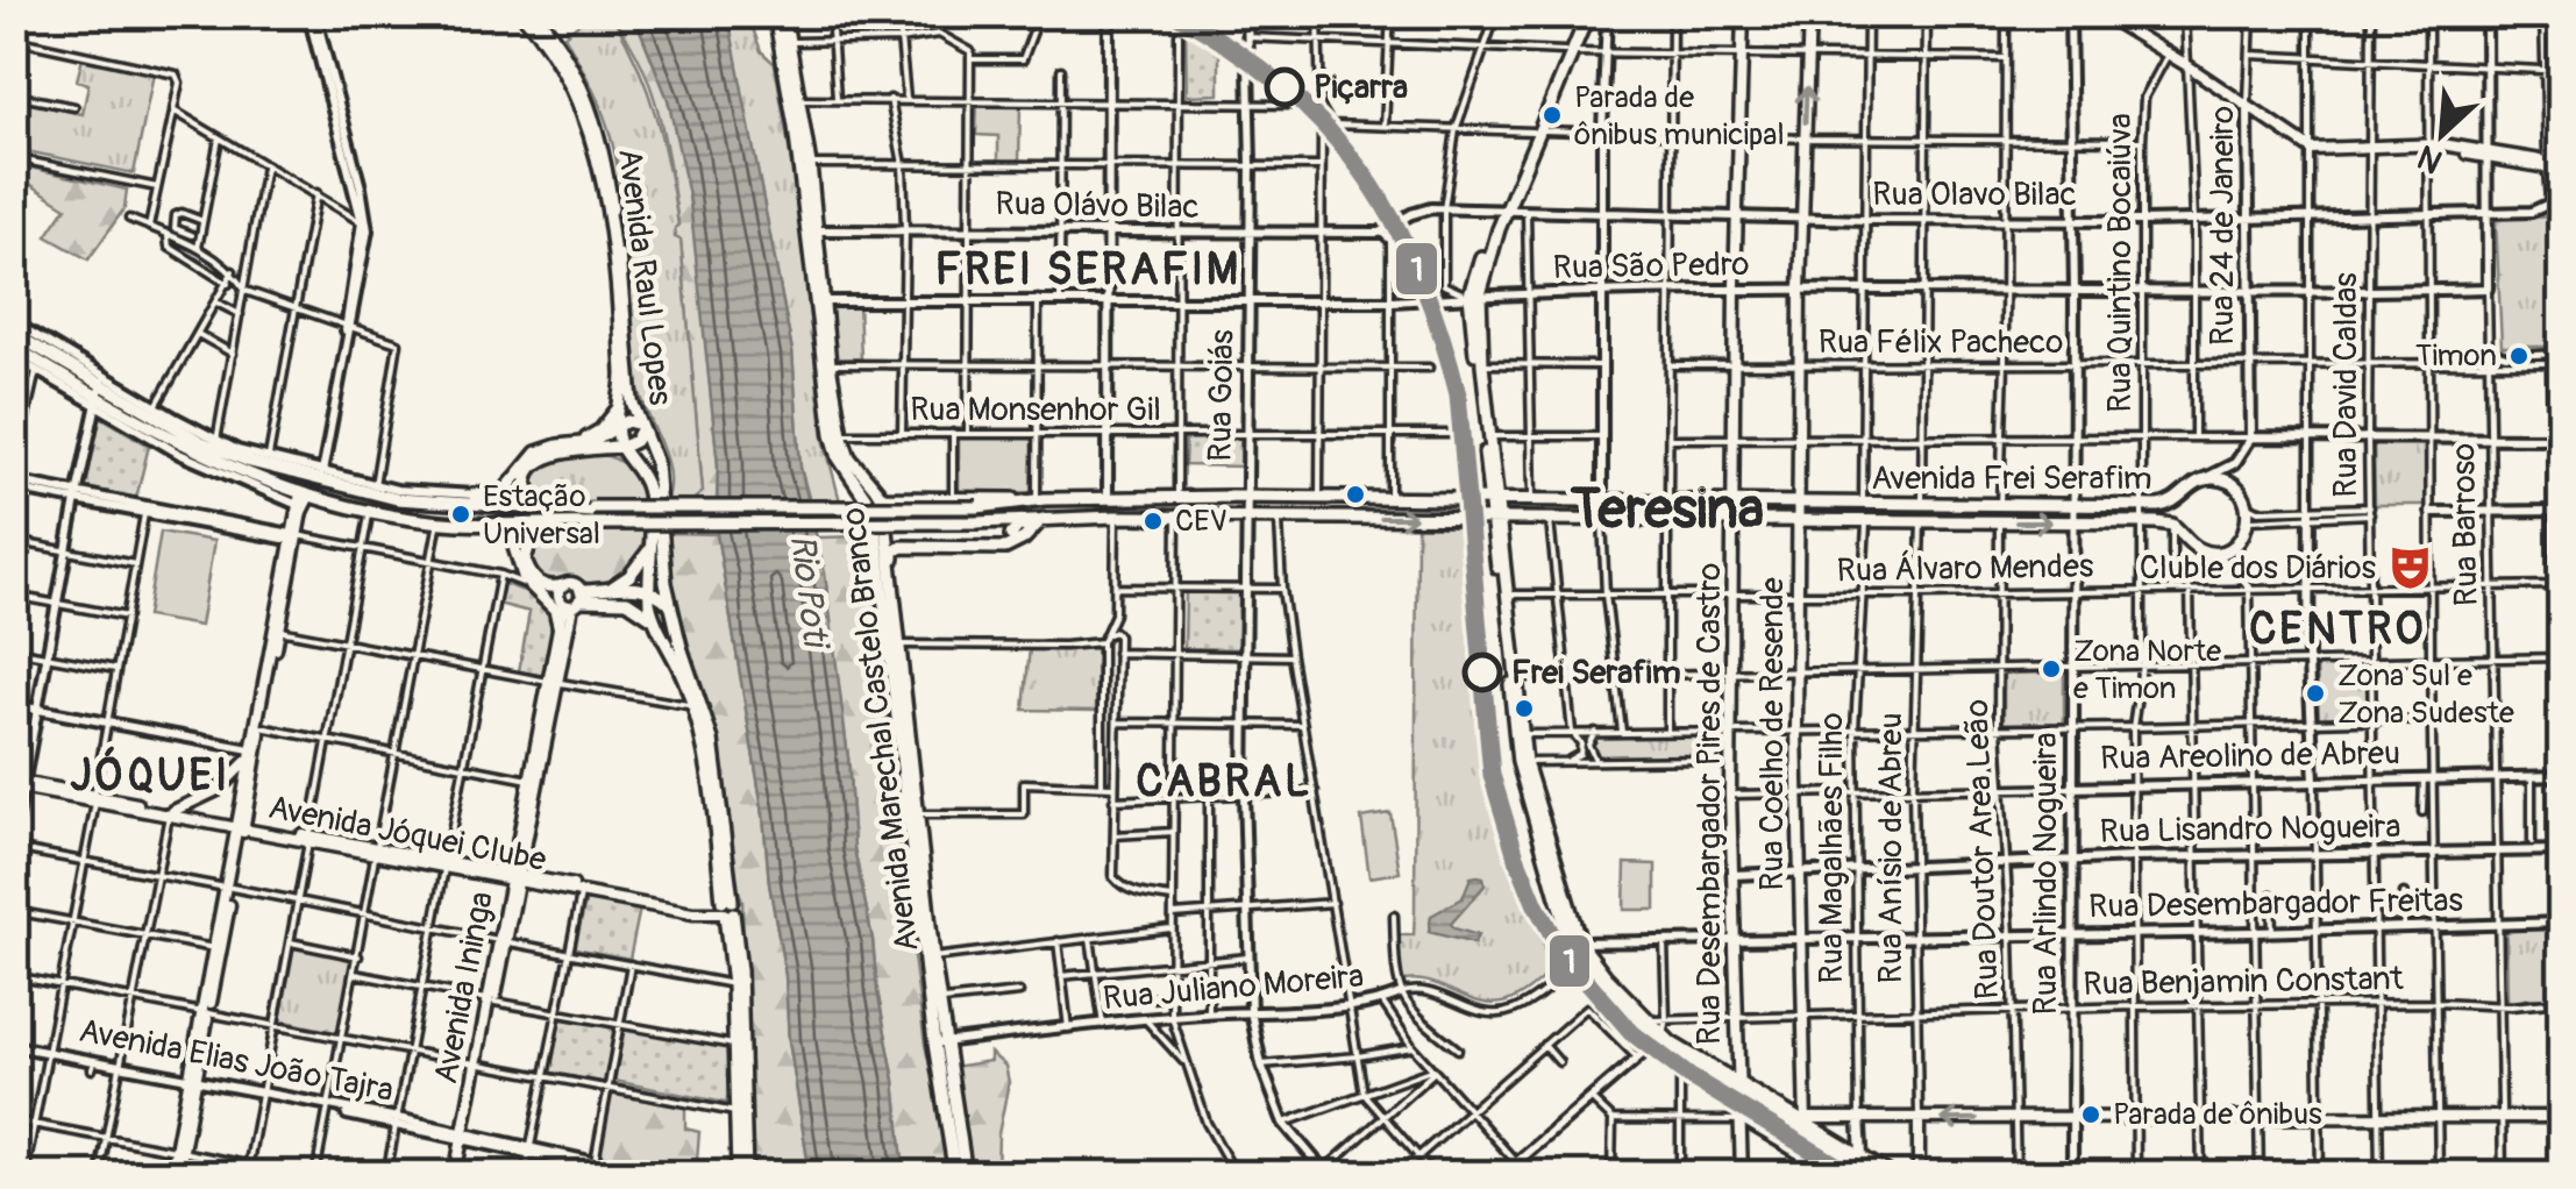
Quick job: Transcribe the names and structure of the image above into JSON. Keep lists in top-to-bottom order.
{
  "streets": {
    "main road": [
      "Avenida Raul Lopes",
      "Avenida Frei Serafim",
      "Avenida Marechal Castelo Branco",
      "Rua Coelho de Resende",
      "Rua Desembargador Pires de Castro",
      "Avenida Jóquei Clube",
      "Rua Magalhães Filho",
      "Rua Anísio de Abreu",
      "Avenida Ininga"
    ],
    "street": [
      "Rua Olavo Bilac",
      "Rua Olávo Bilac",
      "Rua 24 de Janeiro",
      "Rua Quintino Bocaiúva",
      "Rua São Pedro",
      "Rua Félix Pacheco",
      "Rua David Caldas",
      "Rua Goiás",
      "Rua Monsenhor Gil",
      "Rua Barroso",
      "Rua Álvaro Mendes",
      "Rua Areolino de Abreu",
      "Rua Lisandro Nogueira",
      "Rua Doutor Area Leão",
      "Rua Arlindo Nogueira",
      "Rua Desembargador Freitas",
      "Rua Benjamin Constant",
      "Rua Juliano Moreira",
      "Avenida Elias João Tajra"
    ]
  },
  "crossings": [
    ["Rua Olavo Bilac", "Rua Olávo Bilac"],
    ["Rua Olavo Bilac", "Rua 24 de Janeiro"],
    ["Rua Olavo Bilac", "Rua Quintino Bocaiúva"],
    ["Rua Olavo Bilac", "Rua David Caldas"],
    ["Rua Olavo Bilac", "Rua Barroso"],
    ["Rua Olavo Bilac", "Rua Coelho de Resende"],
    ["Rua Olavo Bilac", "Rua Desembargador Pires de Castro"],
    ["Rua Olavo Bilac", "Rua Arlindo Nogueira"],
    ["Rua Olávo Bilac", "Rua Goiás"],
    ["Rua Olávo Bilac", "Avenida Marechal Castelo Branco"],
    ["Rua 24 de Janeiro", "Rua São Pedro"],
    ["Rua 24 de Janeiro", "Rua Félix Pacheco"],
    ["Rua Quintino Bocaiúva", "Rua São Pedro"],
    ["Rua Quintino Bocaiúva", "Rua Félix Pacheco"],
    ["Rua Quintino Bocaiúva", "Avenida Frei Serafim"],
    ["Rua Quintino Bocaiúva", "Rua Álvaro Mendes"],
    ["Rua Quintino Bocaiúva", "Rua Areolino de Abreu"],
    ["Rua Quintino Bocaiúva", "Rua Lisandro Nogueira"],
    ["Rua Quintino Bocaiúva", "Rua Desembargador Freitas"],
    ["Rua Quintino Bocaiúva", "Rua Benjamin Constant"],
    ["Rua São Pedro", "Rua David Caldas"],
    ["Rua São Pedro", "Rua Goiás"],
    ["Rua São Pedro", "Rua Barroso"],
    ["Rua São Pedro", "Avenida Marechal Castelo Branco"],
    ["Rua São Pedro", "Rua Coelho de Resende"],
    ["Rua São Pedro", "Rua Desembargador Pires de Castro"],
    ["Rua São Pedro", "Rua Arlindo Nogueira"],
    ["Avenida Raul Lopes", "Avenida Jóquei Clube"],
    ["Rua Félix Pacheco", "Rua David Caldas"],
    ["Rua Félix Pacheco", "Rua Barroso"],
    ["Rua Félix Pacheco", "Rua Coelho de Resende"],
    ["Rua Félix Pacheco", "Rua Desembargador Pires de Castro"],
    ["Rua Félix Pacheco", "Rua Arlindo Nogueira"],
    ["Rua David Caldas", "Rua Álvaro Mendes"],
    ["Rua David Caldas", "Rua Areolino de Abreu"],
    ["Rua David Caldas", "Rua Lisandro Nogueira"],
    ["Rua David Caldas", "Rua Desembargador Freitas"],
    ["Rua David Caldas", "Rua Benjamin Constant"],
    ["Rua Goiás", "Rua Monsenhor Gil"],
    ["Rua Goiás", "Avenida Frei Serafim"],
    ["Rua Goiás", "Rua Juliano Moreira"],
    ["Rua Monsenhor Gil", "Avenida Marechal Castelo Branco"],
    ["Avenida Frei Serafim", "Rua Coelho de Resende"],
    ["Avenida Frei Serafim", "Rua Desembargador Pires de Castro"],
    ["Avenida Frei Serafim", "Rua Magalhães Filho"],
    ["Avenida Frei Serafim", "Rua Anísio de Abreu"],
    ["Avenida Frei Serafim", "Rua Doutor Area Leão"],
    ["Avenida Frei Serafim", "Rua Arlindo Nogueira"],
    ["Rua Barroso", "Rua Álvaro Mendes"],
    ["Rua Barroso", "Rua Areolino de Abreu"],
    ["Rua Barroso", "Rua Lisandro Nogueira"],
    ["Rua Barroso", "Rua Desembargador Freitas"],
    ["Rua Barroso", "Rua Benjamin Constant"],
    ["Rua Álvaro Mendes", "Rua Coelho de Resende"],
    ["Rua Álvaro Mendes", "Rua Desembargador Pires de Castro"],
    ["Rua Álvaro Mendes", "Rua Magalhães Filho"],
    ["Rua Álvaro Mendes", "Rua Anísio de Abreu"],
    ["Rua Álvaro Mendes", "Rua Doutor Area Leão"],
    ["Rua Álvaro Mendes", "Rua Arlindo Nogueira"],
    ["Avenida Marechal Castelo Branco", "Rua Juliano Moreira"],
    ["Rua Coelho de Resende", "Rua Areolino de Abreu"],
    ["Rua Coelho de Resende", "Rua Lisandro Nogueira"],
    ["Rua Coelho de Resende", "Rua Desembargador Freitas"],
    ["Rua Coelho de Resende", "Rua Benjamin Constant"],
    ["Rua Areolino de Abreu", "Rua Desembargador Pires de Castro"],
    ["Rua Areolino de Abreu", "Rua Magalhães Filho"],
    ["Rua Areolino de Abreu", "Rua Anísio de Abreu"],
    ["Rua Areolino de Abreu", "Rua Doutor Area Leão"],
    ["Rua Areolino de Abreu", "Rua Arlindo Nogueira"],
    ["Rua Desembargador Pires de Castro", "Rua Lisandro Nogueira"],
    ["Rua Desembargador Pires de Castro", "Rua Desembargador Freitas"],
    ["Rua Desembargador Pires de Castro", "Rua Benjamin Constant"],
    ["Rua Lisandro Nogueira", "Rua Magalhães Filho"],
    ["Rua Lisandro Nogueira", "Rua Anísio de Abreu"],
    ["Rua Lisandro Nogueira", "Rua Doutor Area Leão"],
    ["Rua Lisandro Nogueira", "Rua Arlindo Nogueira"],
    ["Avenida Jóquei Clube", "Avenida Ininga"],
    ["Rua Magalhães Filho", "Rua Desembargador Freitas"],
    ["Rua Magalhães Filho", "Rua Benjamin Constant"],
    ["Rua Anísio de Abreu", "Rua Desembargador Freitas"],
    ["Rua Anísio de Abreu", "Rua Benjamin Constant"],
    ["Rua Doutor Area Leão", "Rua Desembargador Freitas"],
    ["Rua Doutor Area Leão", "Rua Benjamin Constant"],
    ["Rua Arlindo Nogueira", "Rua Desembargador Freitas"],
    ["Rua Arlindo Nogueira", "Rua Benjamin Constant"],
    ["Avenida Ininga", "Avenida Elias João Tajra"]
  ],
  "districts": [
    "FREI SERAFIM",
    "Teresina",
    "CENTRO",
    "JÓQUEI",
    "CABRAL"
  ],
  "water": ["Rio Poti"],
  "places": {
    "other": [
      "Piçarra",
      "Parada de ônibus municipal",
      "Timon",
      "Estação Universal",
      "CEV",
      "Zona Norte e Timon",
      "Frei Serafim",
      "Zona Sul e Zona Sudeste",
      "Parada de ônibus"
    ],
    "theatre": ["Cluble dos Diários"]
  },
  "lines": ["transit line 1"],
  "north": "bottom left"
}
